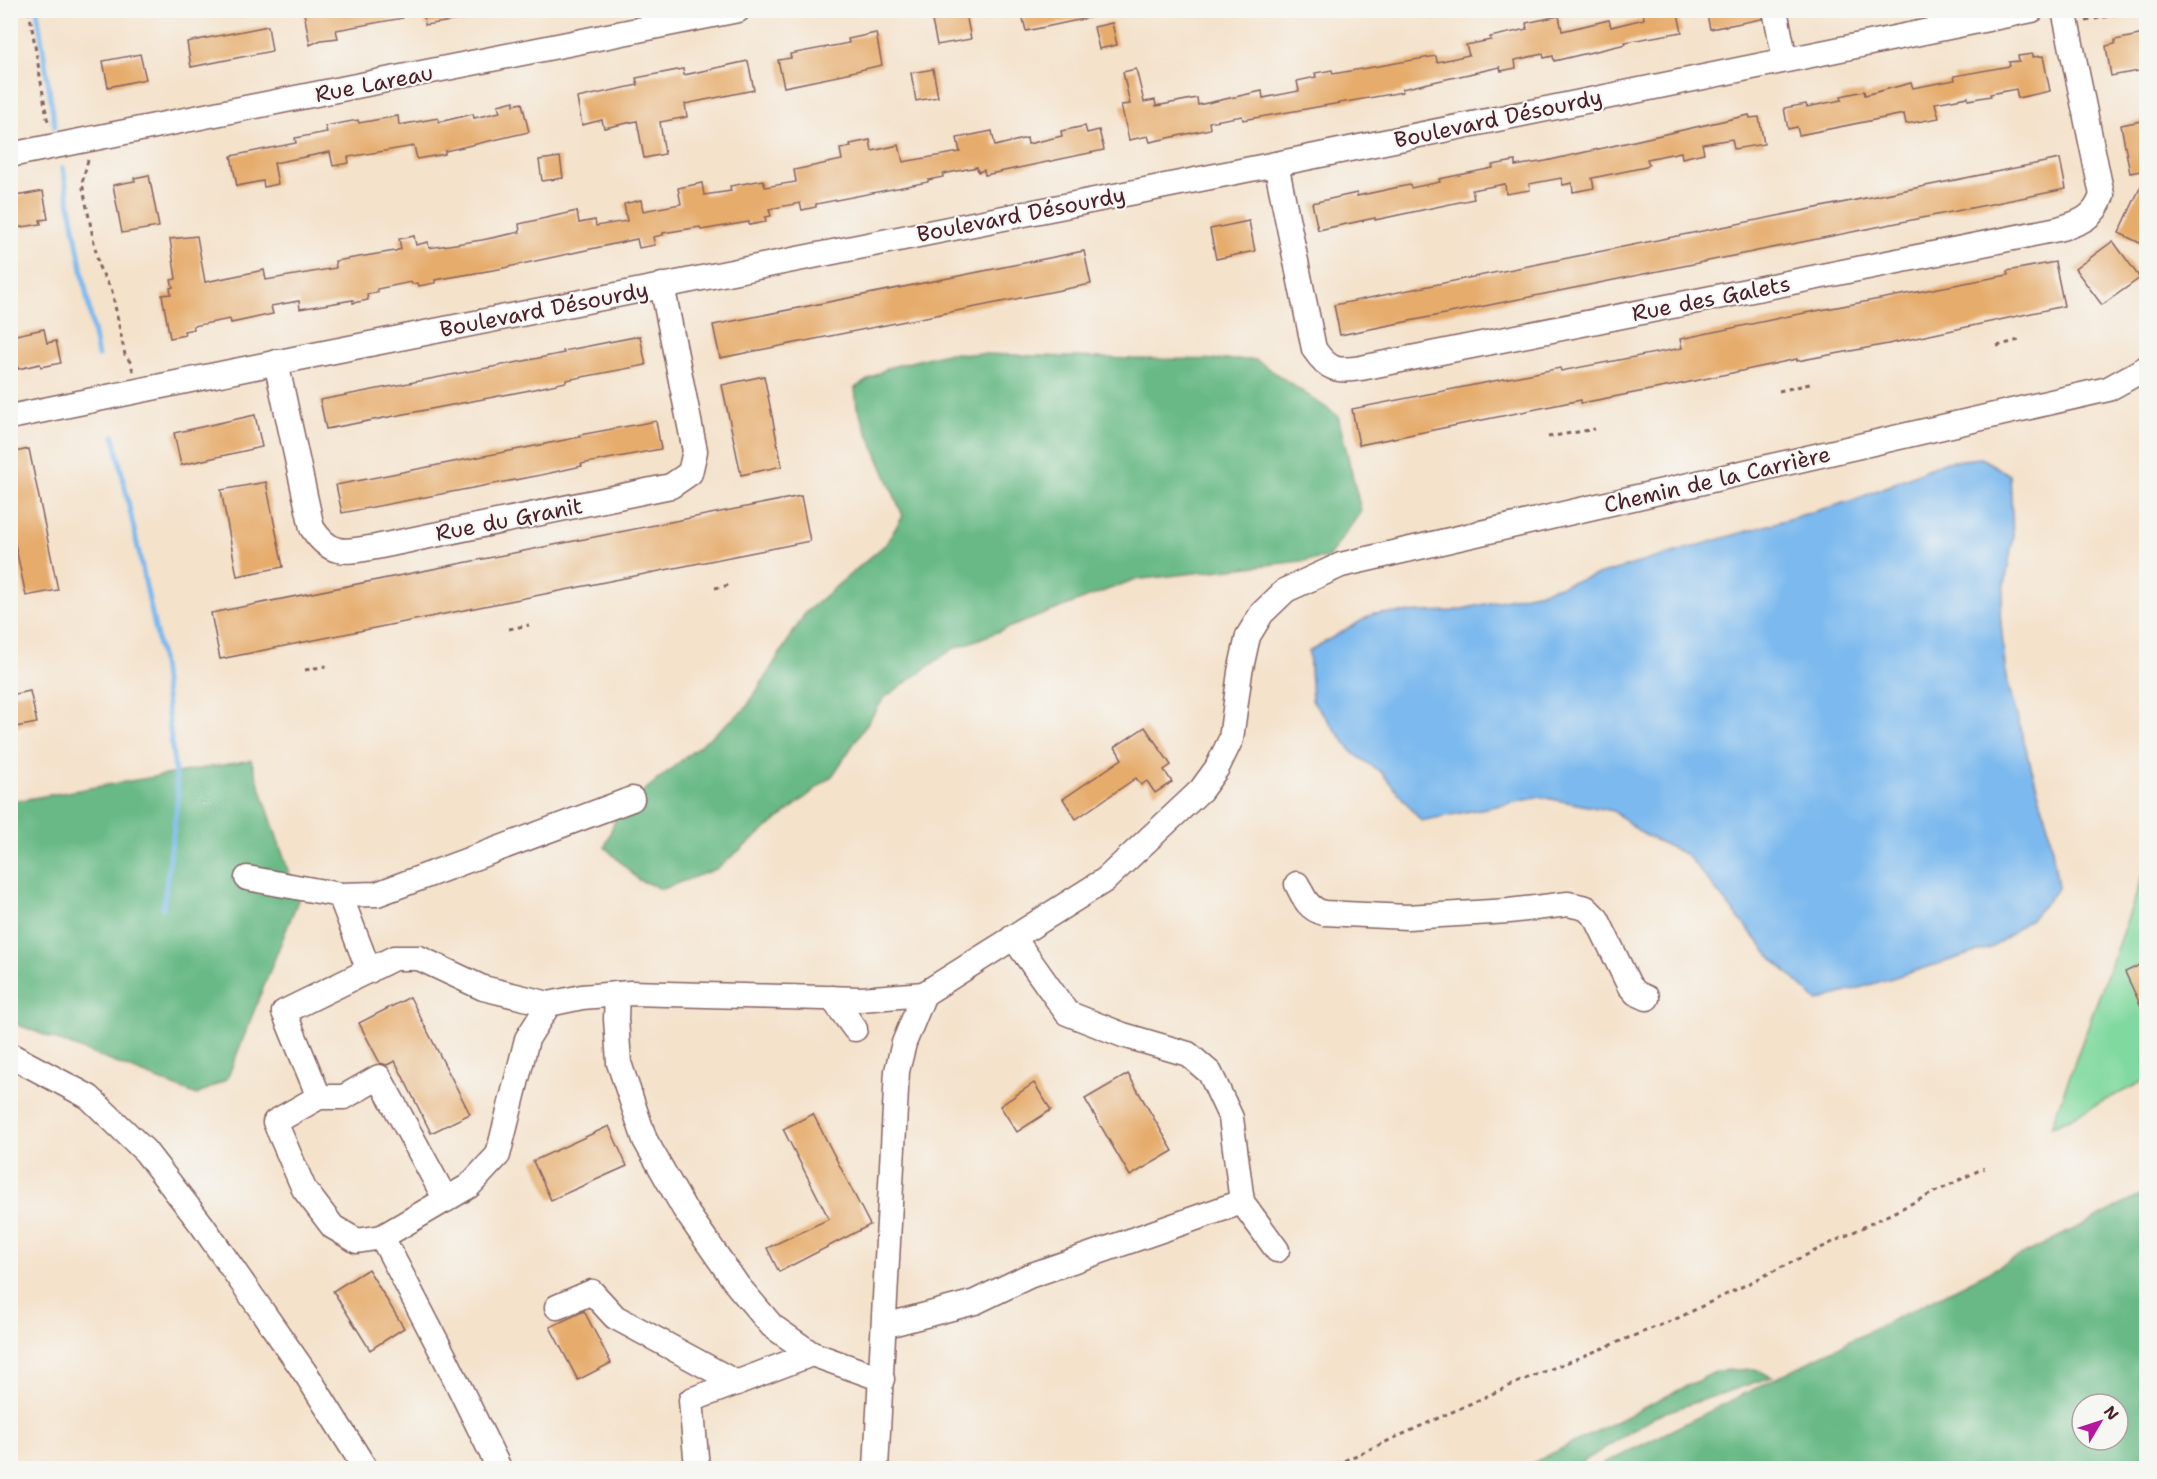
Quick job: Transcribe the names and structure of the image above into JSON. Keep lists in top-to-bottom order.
{
  "streets": {
    "street": [
      "Rue Lareau",
      "Boulevard Désourdy",
      "Rue des Galets",
      "Chemin de la Carrière",
      "Rue du Granit"
    ]
  },
  "crossings": [
    ["Boulevard Désourdy", "Rue des Galets"],
    ["Boulevard Désourdy", "Rue du Granit"]
  ],
  "north": "top right"
}
